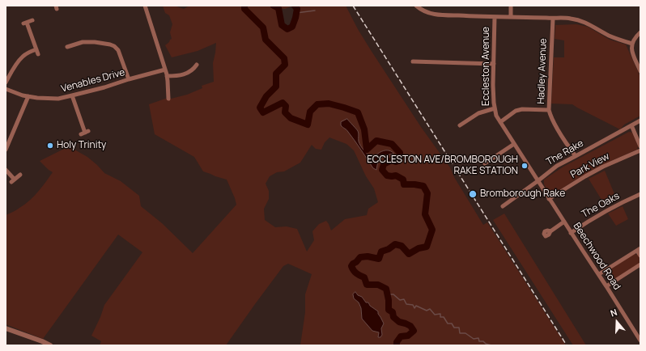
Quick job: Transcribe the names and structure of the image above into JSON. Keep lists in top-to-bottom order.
{
  "streets": {
    "street": [
      "Eccleston Avenue",
      "Hadley Avenue",
      "Venables Drive",
      "The Rake",
      "Park View",
      "The Oaks",
      "Beechwood Road"
    ]
  },
  "crossings": [
    ["Eccleston Avenue", "The Rake"],
    ["Eccleston Avenue", "Beechwood Road"],
    ["Hadley Avenue", "The Rake"],
    ["The Rake", "Beechwood Road"],
    ["Park View", "Beechwood Road"],
    ["The Oaks", "Beechwood Road"]
  ],
  "places": ["Holy Trinity", "ECCLESTON AVE/BROMBOROUGH RAKE STATION", "Bromborough Rake"],
  "north": "top"
}
